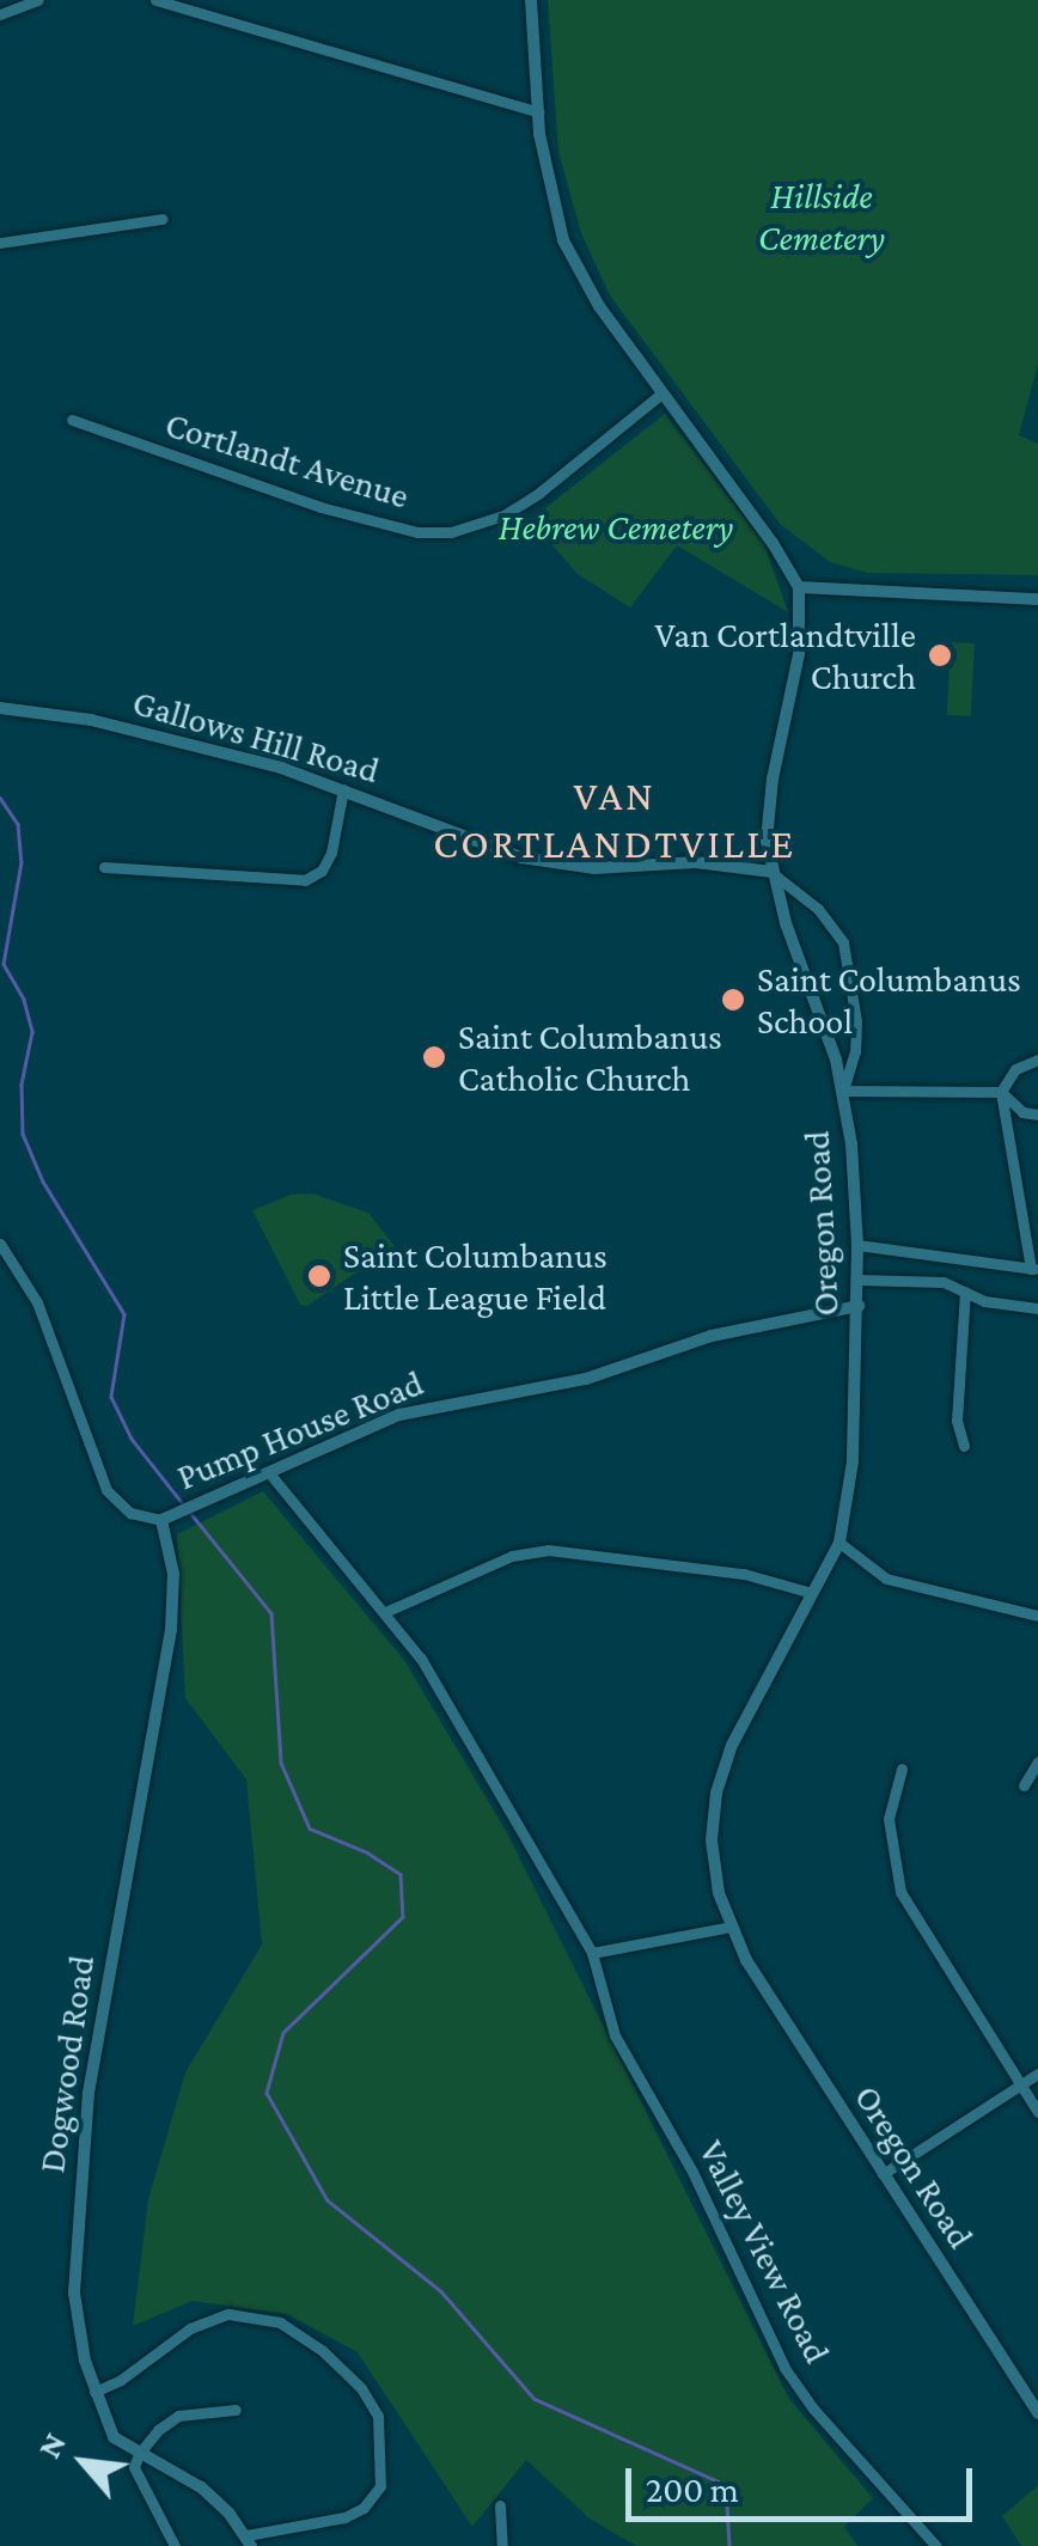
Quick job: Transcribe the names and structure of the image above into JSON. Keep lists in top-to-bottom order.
{
  "streets": {
    "street": [
      "Cortlandt Avenue",
      "Gallows Hill Road",
      "Oregon Road",
      "Pump House Road",
      "Dogwood Road",
      "Valley View Road"
    ]
  },
  "crossings": [
    ["Gallows Hill Road", "Oregon Road"],
    ["Oregon Road", "Pump House Road"],
    ["Pump House Road", "Dogwood Road"]
  ],
  "districts": ["VAN CORTLANDTVILLE"],
  "parks": ["Hillside Cemetery", "Hebrew Cemetery"],
  "places": [
    "Van Cortlandtville Church",
    "Saint Columbanus School",
    "Saint Columbanus Catholic Church",
    "Saint Columbanus Little League Field"
  ],
  "scale_bar": "200 m",
  "north": "top left"
}
